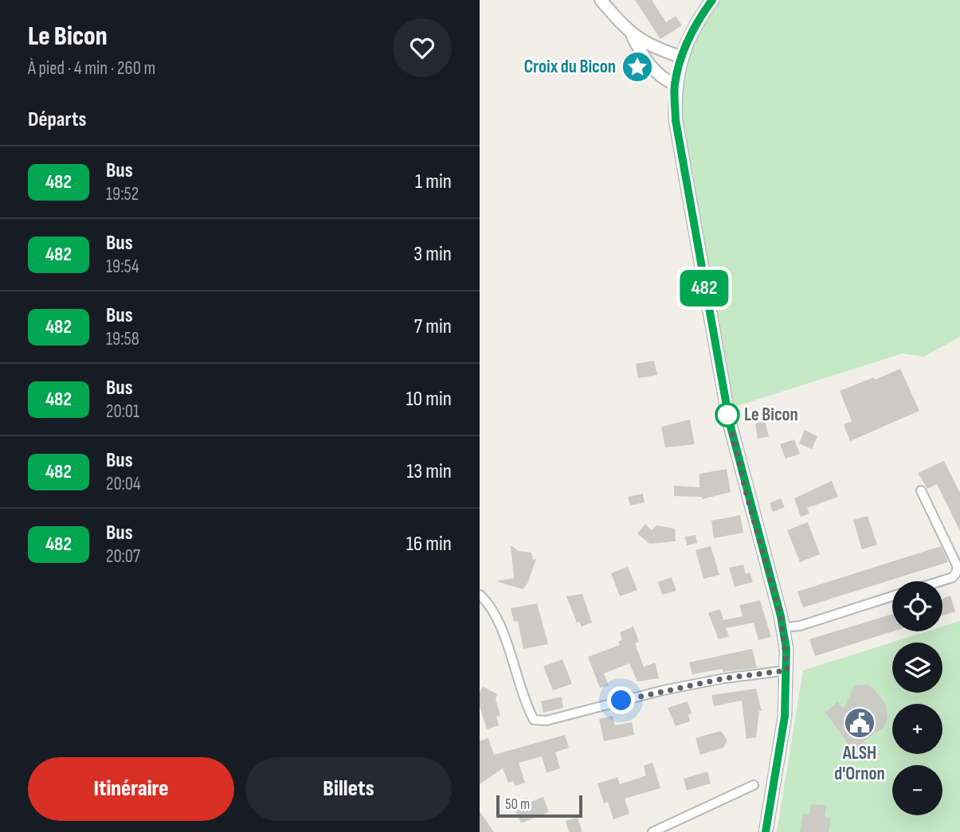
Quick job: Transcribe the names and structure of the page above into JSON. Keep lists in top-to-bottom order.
{
  "places": {
    "place": ["Croix du Bicon"],
    "other": ["Le Bicon"],
    "public building": ["ALSH d'Ornon"]
  },
  "lines": ["bus line 482"],
  "scale_bar": "50 m",
  "page": {
    "heading": [
      ["Le Bicon", "À pied · 4 min · 260 m"],
      "Départs"
    ],
    "on_map": "482",
    "list": [
      {
        "mark": "482",
        "name": "Bus",
        "note": "19:52",
        "value": "1 min"
      },
      {
        "mark": "482",
        "name": "Bus",
        "note": "19:54",
        "value": "3 min"
      },
      {
        "mark": "482",
        "name": "Bus",
        "note": "19:58",
        "value": "7 min"
      },
      {
        "mark": "482",
        "name": "Bus",
        "note": "20:01",
        "value": "10 min"
      },
      {
        "mark": "482",
        "name": "Bus",
        "note": "20:04",
        "value": "13 min"
      },
      {
        "mark": "482",
        "name": "Bus",
        "note": "20:07",
        "value": "16 min"
      }
    ],
    "map_buttons": ["+", "−"],
    "buttons": ["Itinéraire", "Billets"],
    "scale": "50 m"
  }
}
